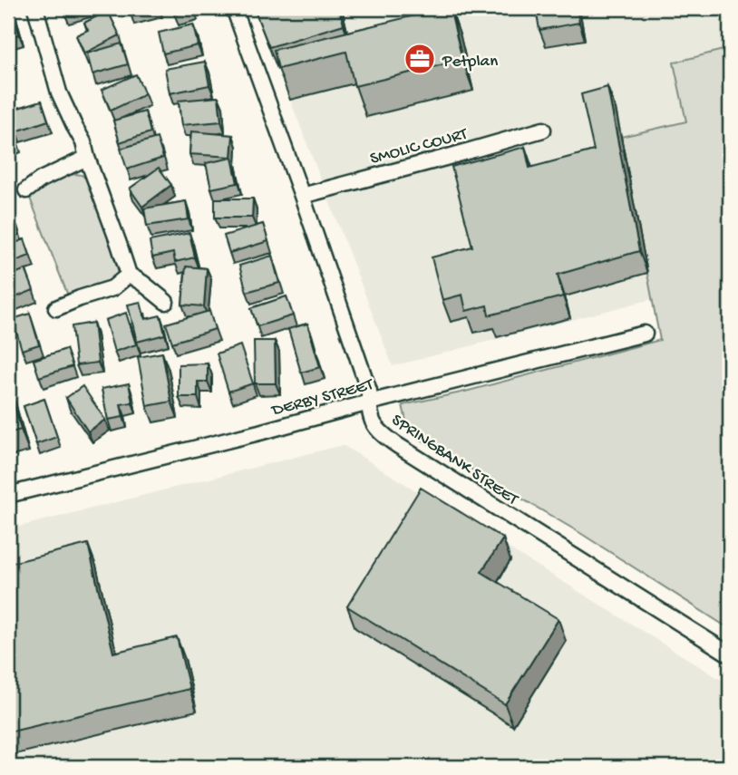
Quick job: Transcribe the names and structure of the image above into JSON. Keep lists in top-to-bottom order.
{
  "streets": {
    "street": ["SMOLIC COURT", "DERBY STREET", "SPRINGBANK STREET"]
  },
  "crossings": [
    ["SMOLIC COURT", "SPRINGBANK STREET"],
    ["DERBY STREET", "SPRINGBANK STREET"]
  ],
  "places": {
    "office": ["Petplan"]
  }
}
